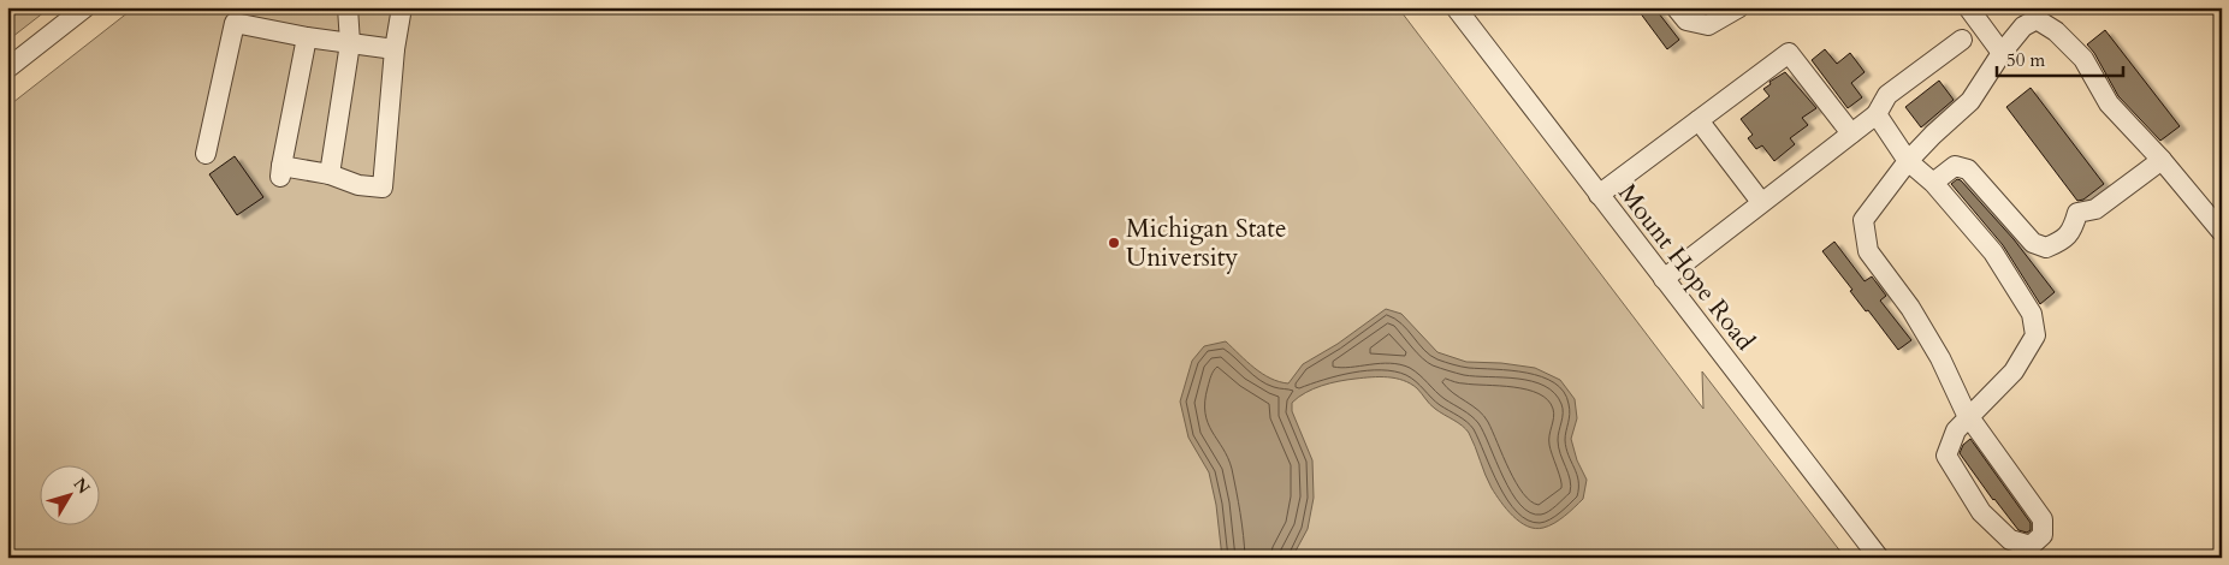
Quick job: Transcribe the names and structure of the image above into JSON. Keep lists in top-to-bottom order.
{
  "streets": {
    "street": ["Mount Hope Road"]
  },
  "places": ["Michigan State University"],
  "scale_bar": "50 m",
  "north": "top right"
}
